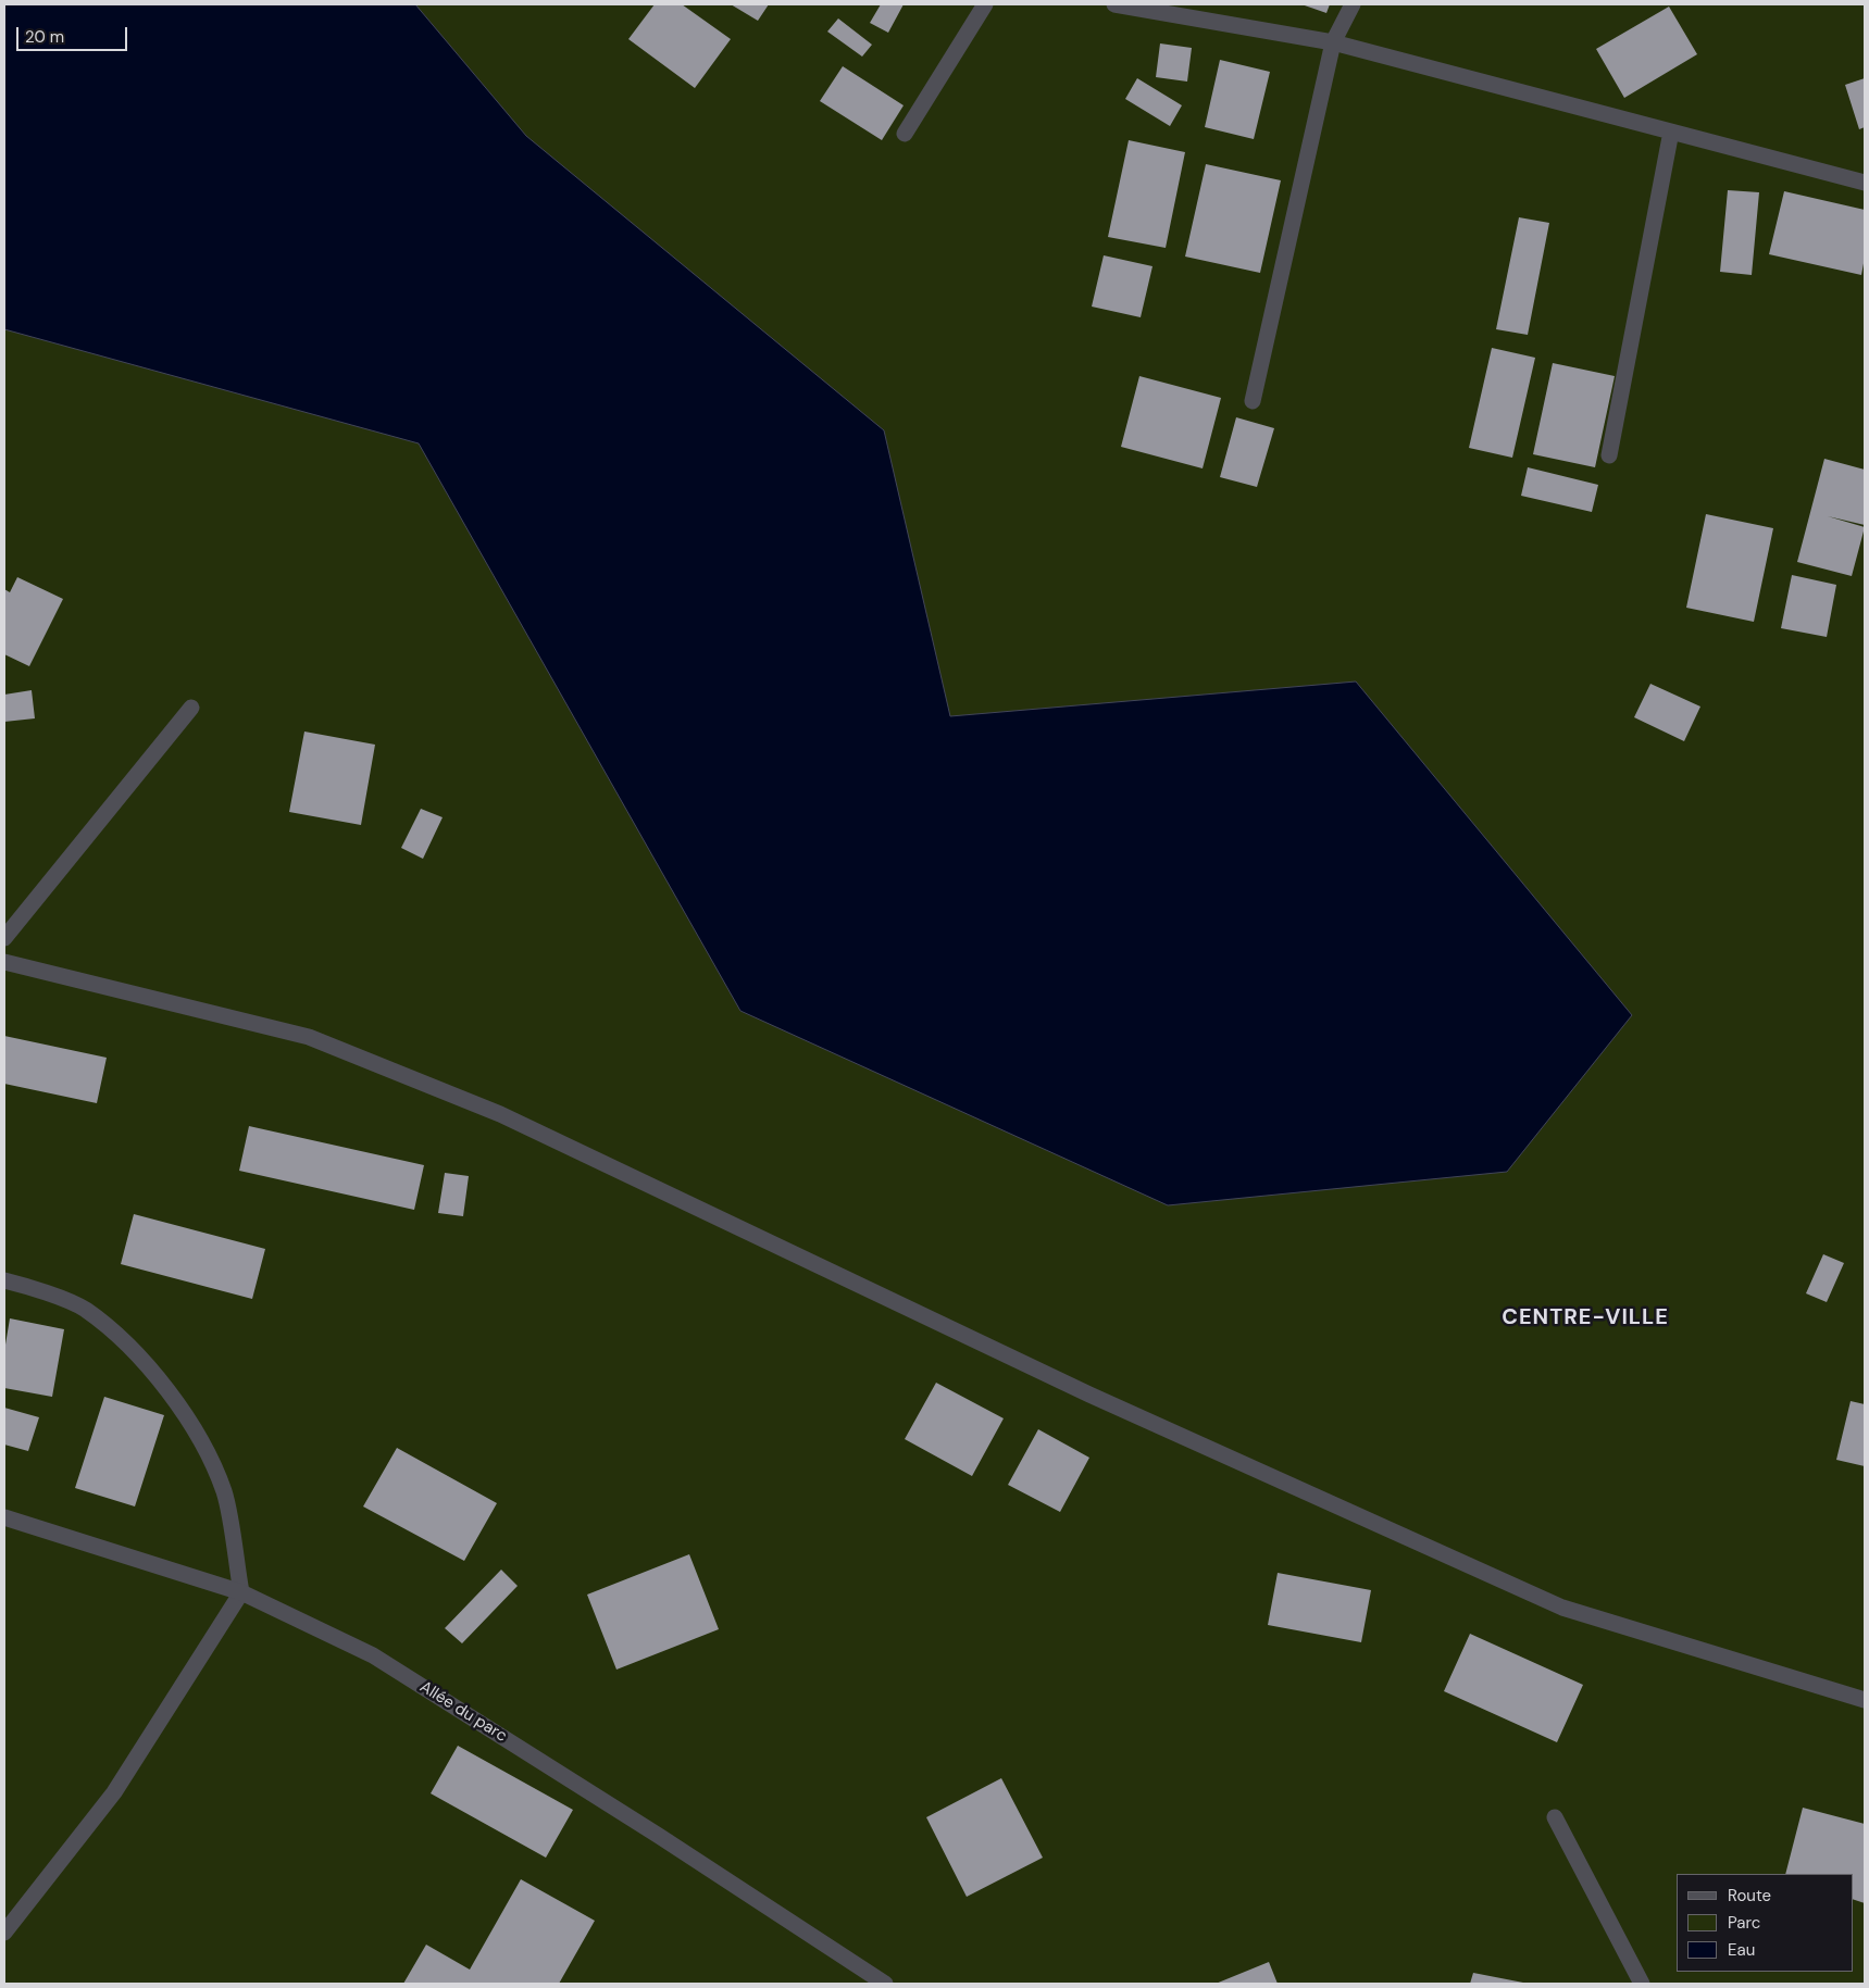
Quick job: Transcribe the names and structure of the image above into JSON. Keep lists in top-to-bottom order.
{
  "streets": {
    "street": ["Allée du parc"]
  },
  "districts": ["CENTRE-VILLE"],
  "legend": ["Route", "Parc", "Eau"],
  "scale_bar": "20 m"
}
